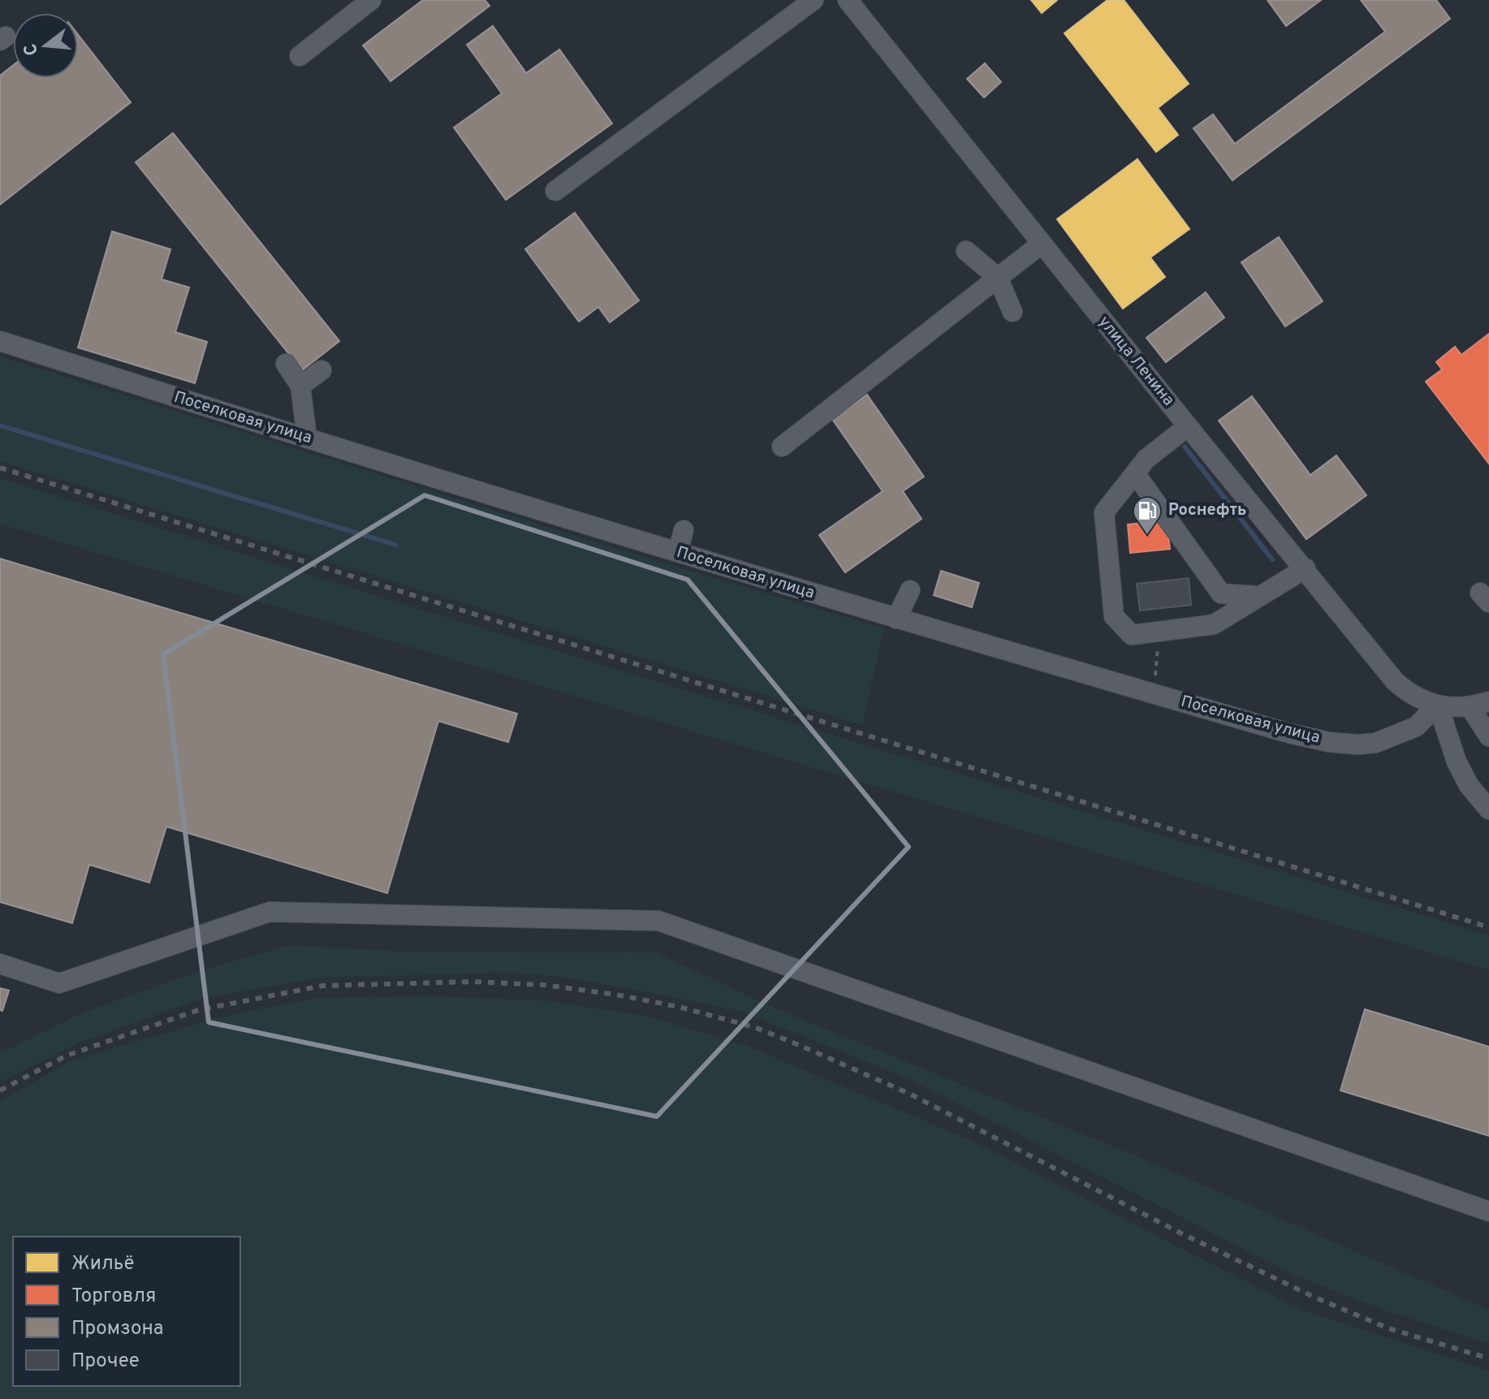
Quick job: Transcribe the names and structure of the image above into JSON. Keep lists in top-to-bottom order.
{
  "streets": {
    "street": ["улица Ленина", "Поселковая улица"]
  },
  "crossings": [
    ["улица Ленина", "Поселковая улица"]
  ],
  "places": {
    "fuel station": ["Роснефть"]
  },
  "legend": [
    "Жильё",
    "Торговля",
    "Промзона",
    "Прочее"
  ],
  "north": "left"
}
